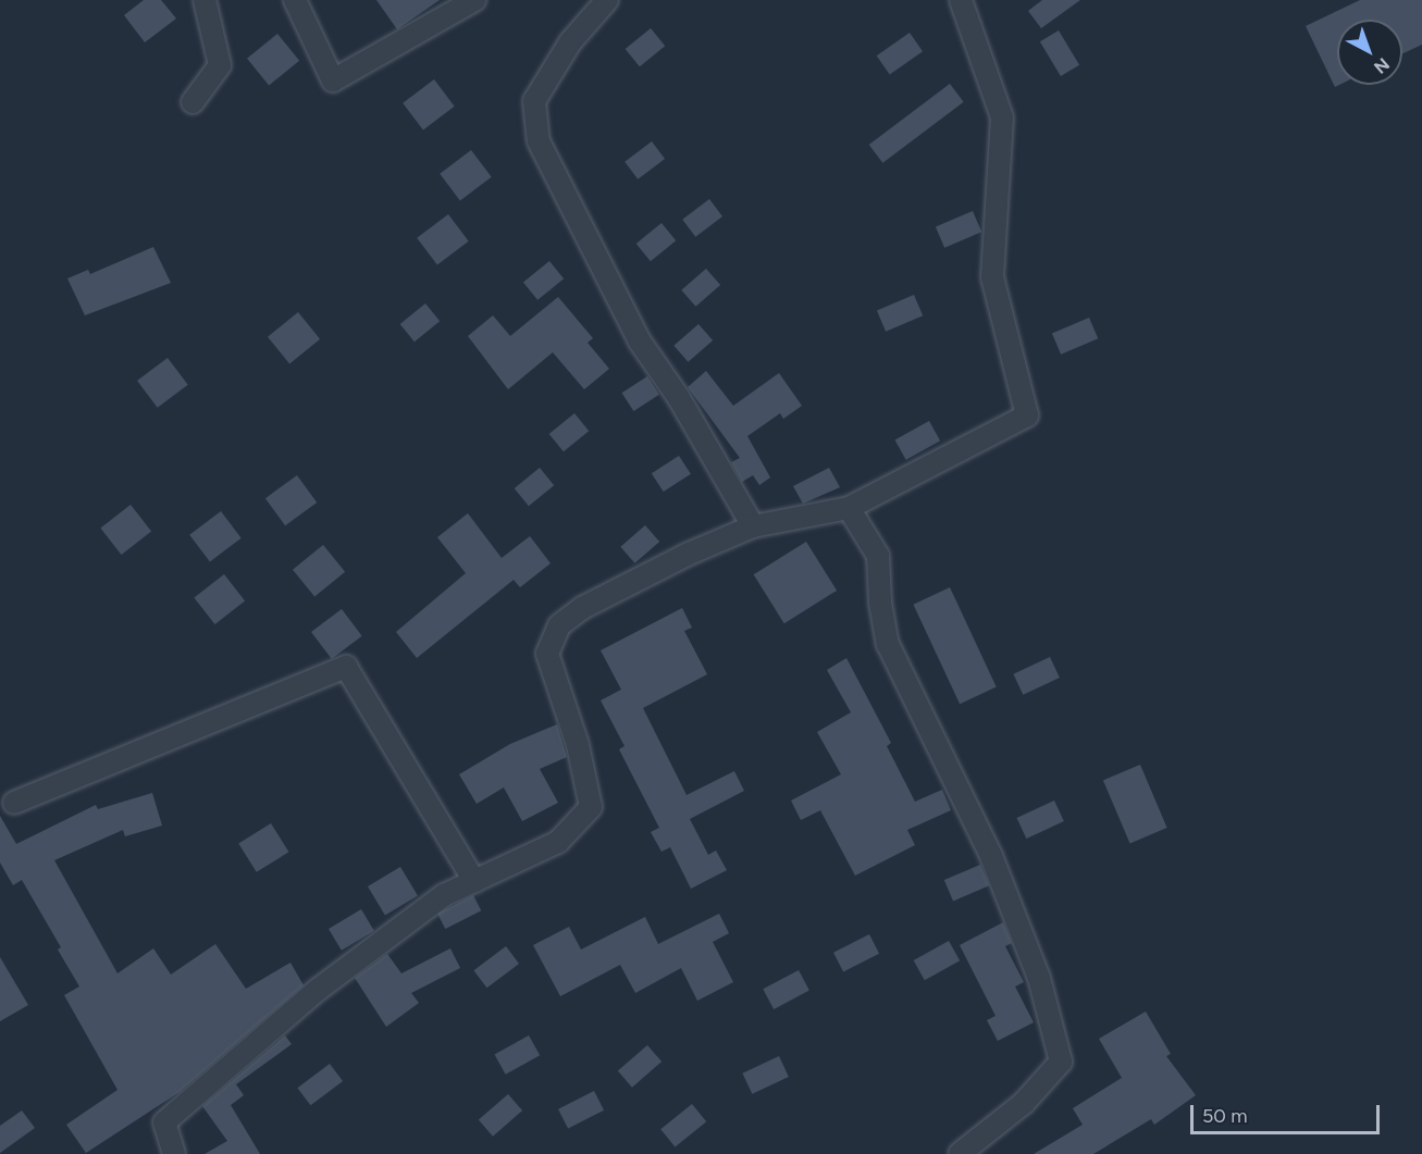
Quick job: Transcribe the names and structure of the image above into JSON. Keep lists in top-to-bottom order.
{
  "scale_bar": "50 m",
  "north": "bottom right"
}
